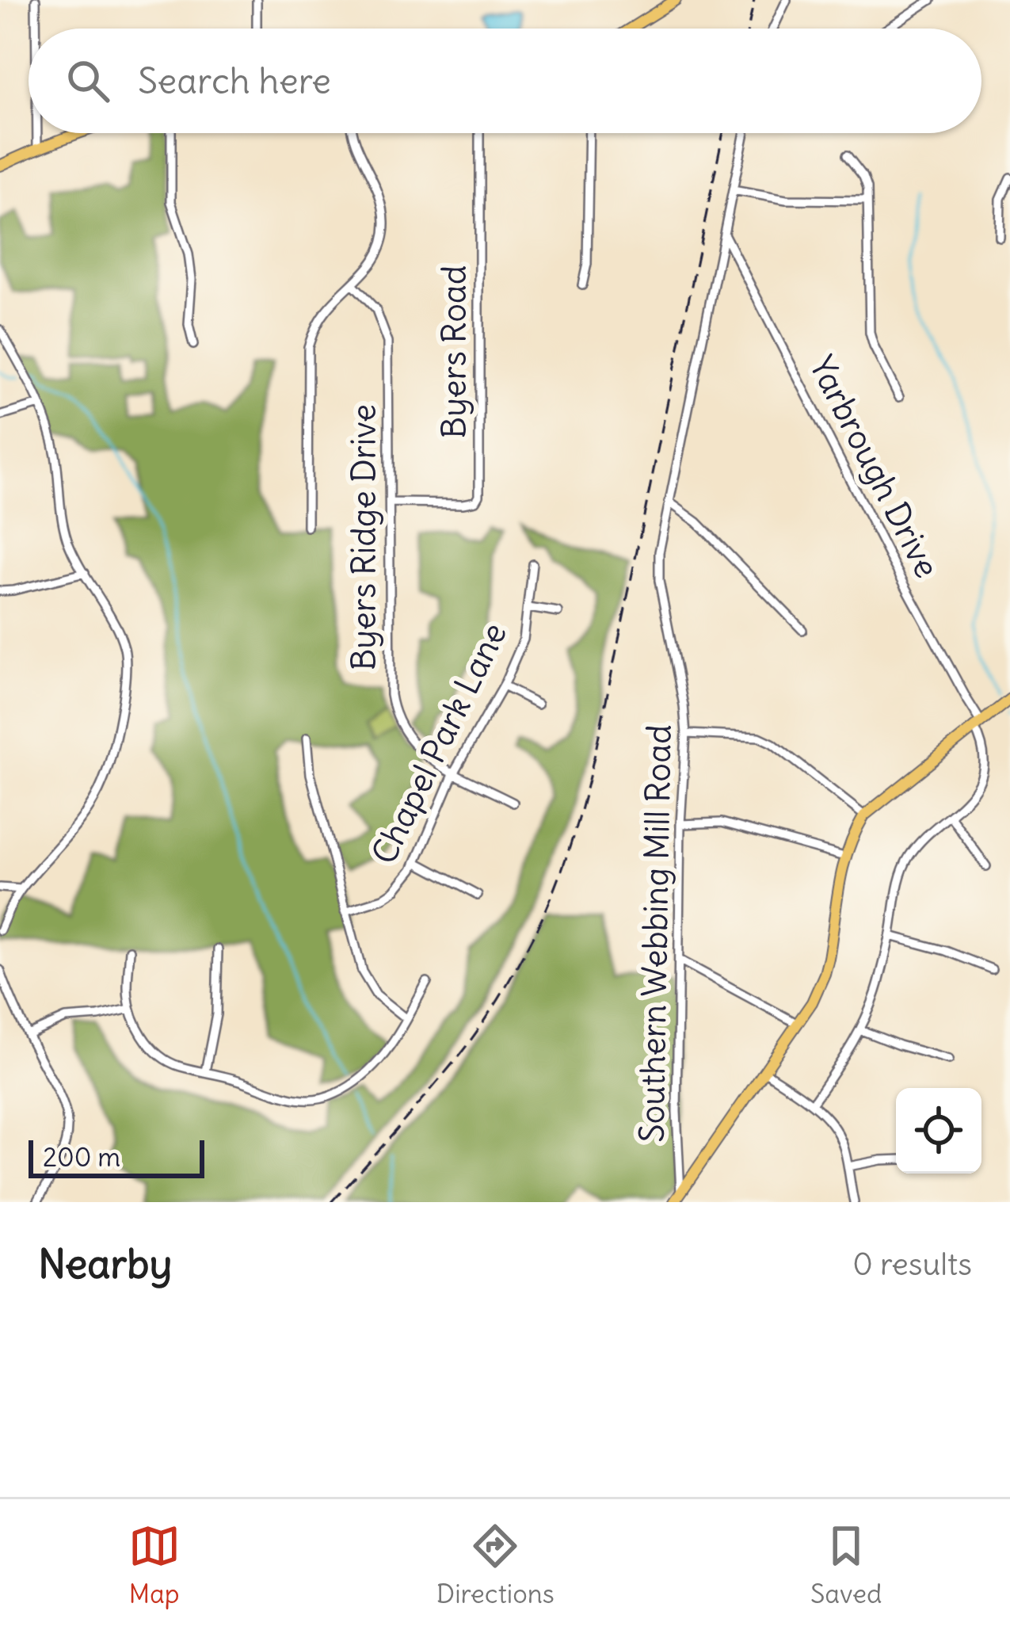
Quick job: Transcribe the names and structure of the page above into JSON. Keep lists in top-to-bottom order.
{
  "streets": {
    "street": [
      "Byers Road",
      "Yarbrough Drive",
      "Byers Ridge Drive",
      "Chapel Park Lane",
      "Southern Webbing Mill Road"
    ]
  },
  "crossings": [
    ["Byers Road", "Byers Ridge Drive"],
    ["Yarbrough Drive", "Southern Webbing Mill Road"],
    ["Byers Ridge Drive", "Chapel Park Lane"]
  ],
  "scale_bar": "200 m",
  "page": {
    "search": "Search here",
    "scale": "200 m",
    "heading": ["Nearby", "0 results"],
    "nav": ["Map", "Directions", "Saved"]
  }
}
